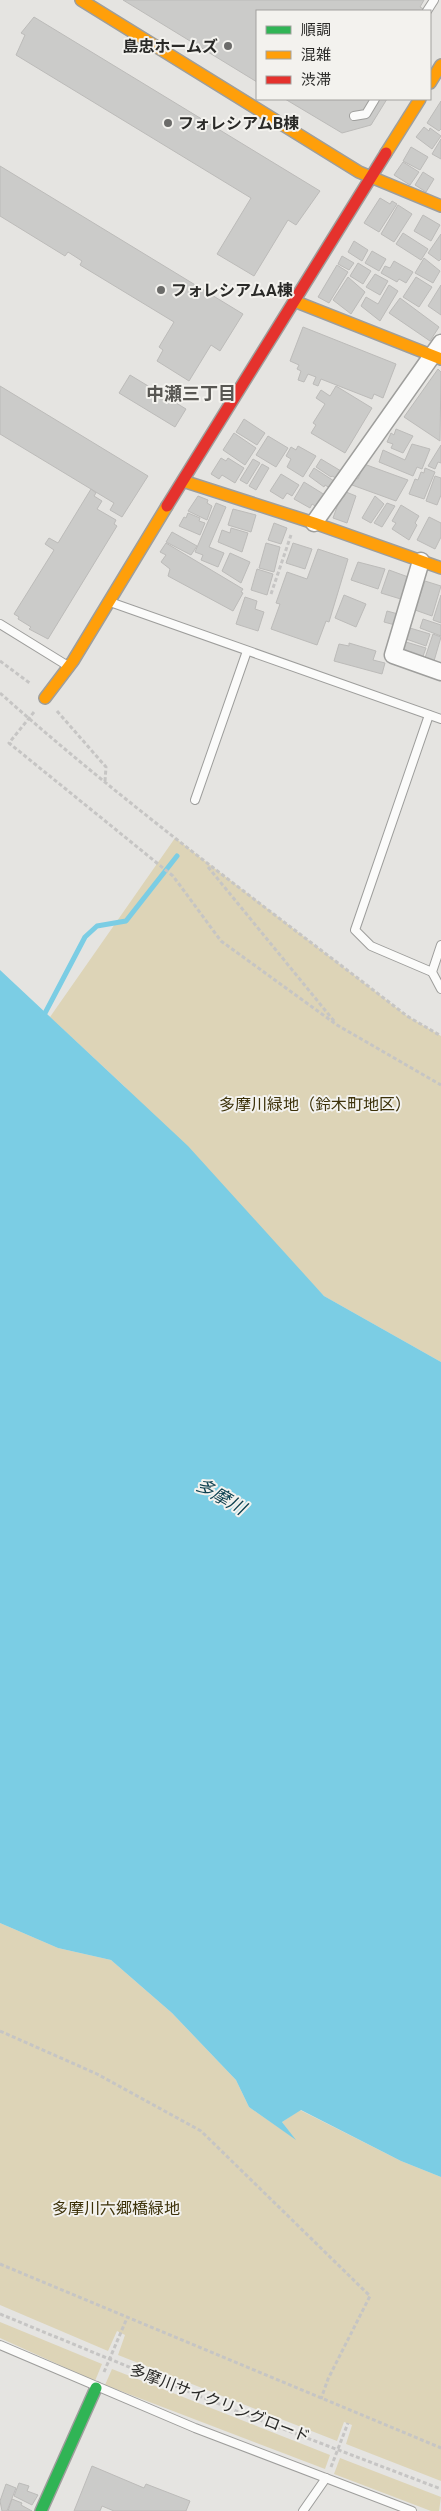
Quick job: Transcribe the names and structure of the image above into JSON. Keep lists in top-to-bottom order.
{
  "streets": {
    "path": ["多摩川サイクリングロード"]
  },
  "districts": ["中瀬三丁目"],
  "water": ["多摩川"],
  "parks": ["多摩川緑地（鈴木町地区）", "多摩川六郷橋緑地"],
  "places": ["島忠ホームズ", "フォレシアムB棟", "フォレシアムA棟"],
  "legend": ["順調", "混雑", "渋滞"]
}
